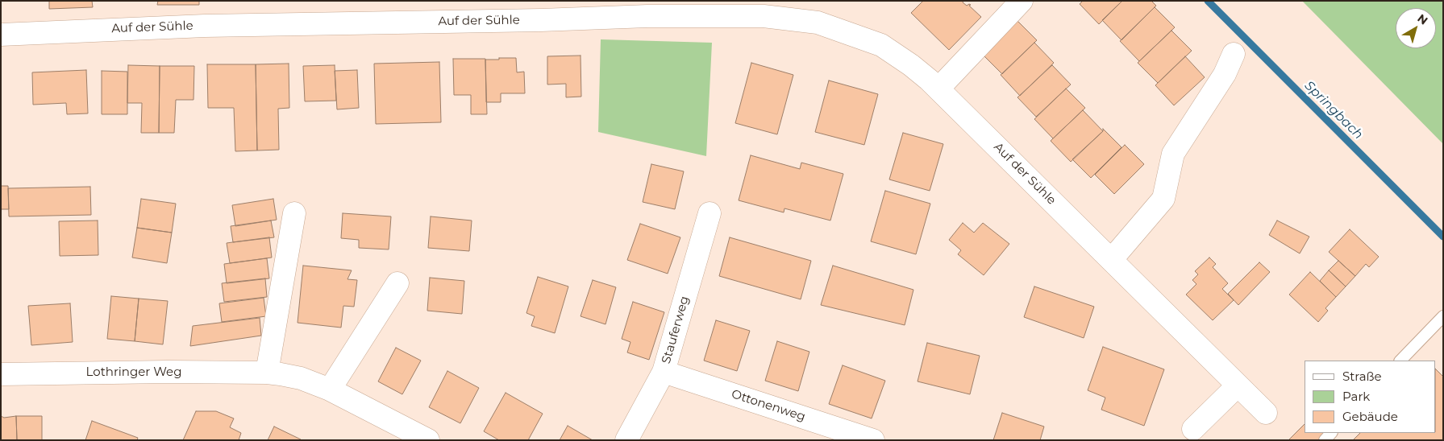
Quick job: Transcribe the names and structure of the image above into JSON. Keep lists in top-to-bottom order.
{
  "streets": {
    "street": [
      "Auf der Sühle",
      "Stauferweg",
      "Lothringer Weg",
      "Ottonenweg"
    ]
  },
  "crossings": [
    ["Stauferweg", "Ottonenweg"]
  ],
  "water": ["Springbach"],
  "legend": ["Straße", "Park", "Gebäude"],
  "north": "top right"
}
